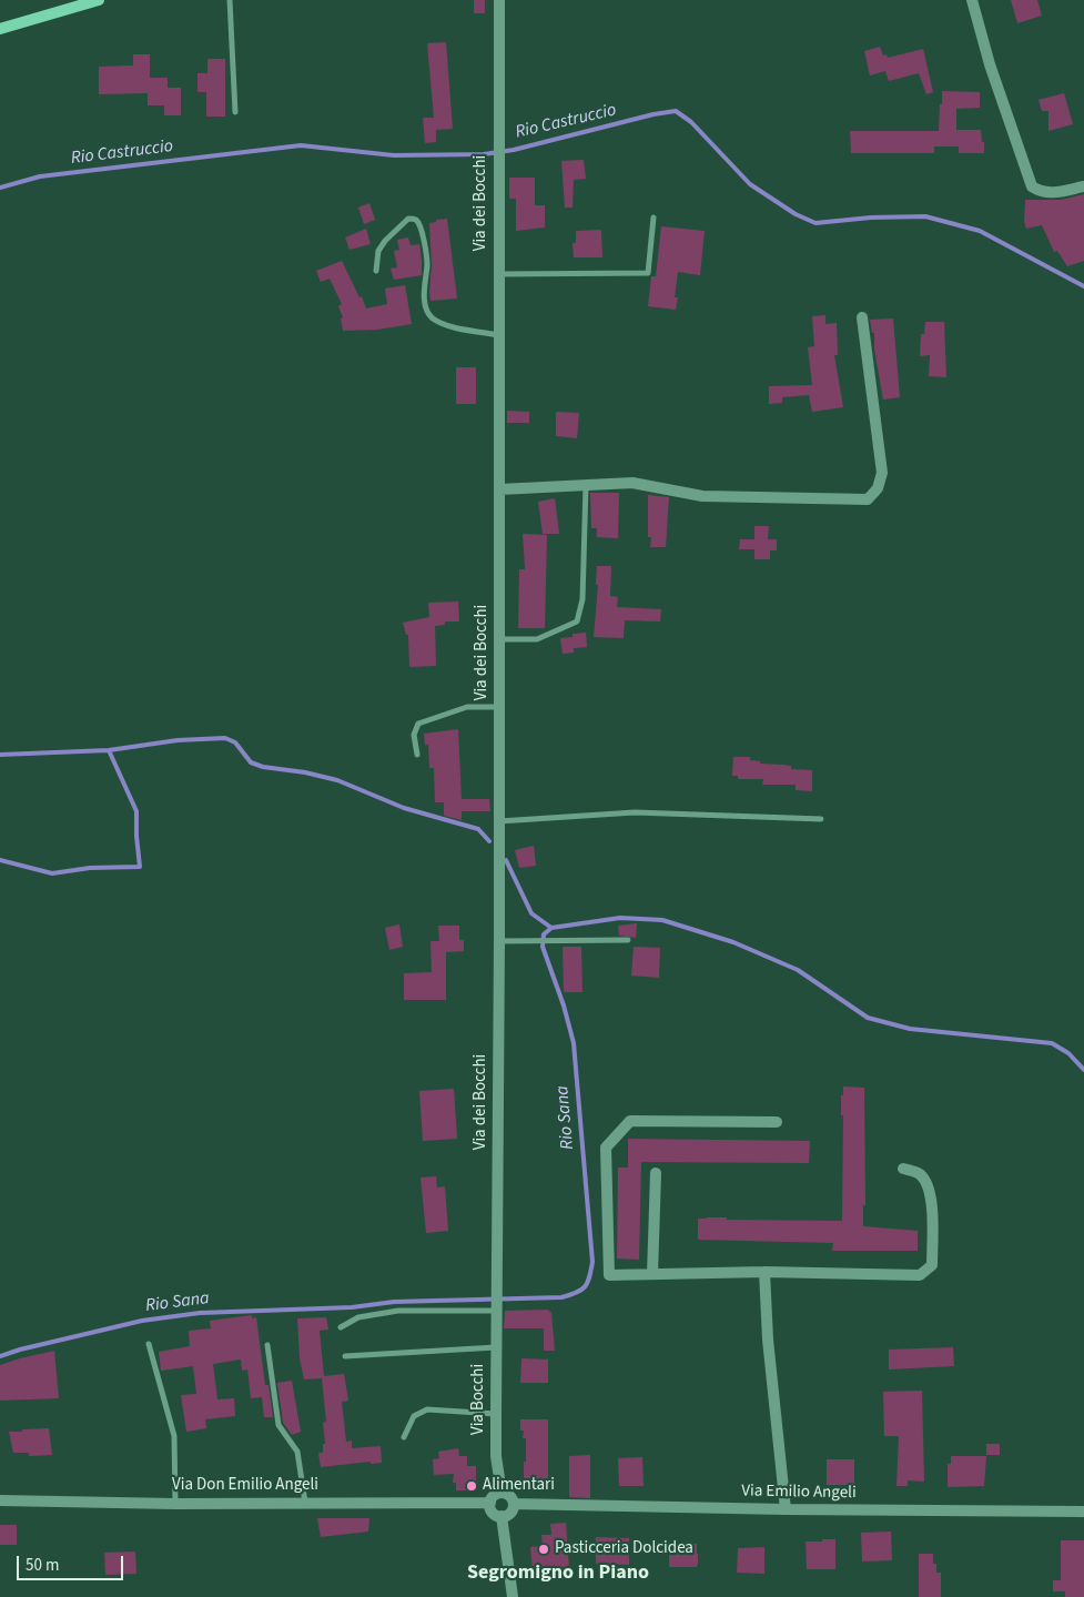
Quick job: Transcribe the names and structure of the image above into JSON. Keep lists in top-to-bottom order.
{
  "streets": {
    "street": [
      "Via dei Bocchi",
      "Via Bocchi",
      "Via Don Emilio Angeli",
      "Via Emilio Angeli"
    ]
  },
  "crossings": [
    ["Via dei Bocchi", "Via Bocchi"],
    ["Via Bocchi", "Via Don Emilio Angeli"],
    ["Via Bocchi", "Via Emilio Angeli"],
    ["Via Don Emilio Angeli", "Via Emilio Angeli"]
  ],
  "districts": ["Segromigno in Piano"],
  "water": ["Rio Castruccio", "Rio Sana"],
  "places": ["Alimentari", "Pasticceria Dolcidea"],
  "scale_bar": "50 m"
}
